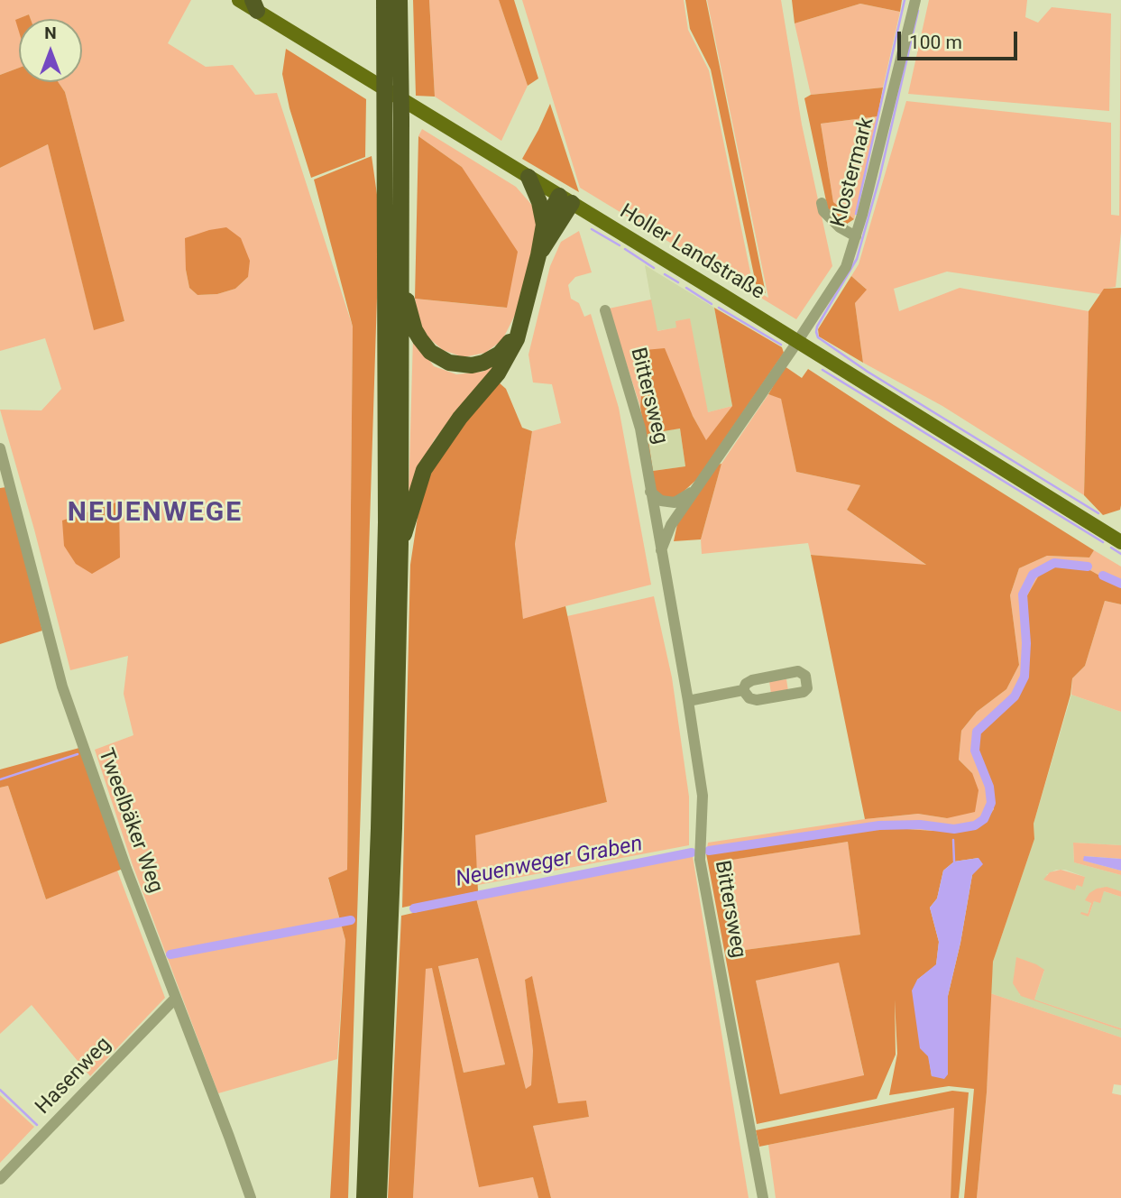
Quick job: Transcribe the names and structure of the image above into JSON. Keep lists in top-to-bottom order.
{
  "streets": {
    "main road": ["Holler Landstraße"],
    "street": [
      "Klostermark",
      "Bittersweg",
      "Tweelbäker Weg",
      "Hasenweg"
    ]
  },
  "crossings": [
    ["Klostermark", "Holler Landstraße"],
    ["Tweelbäker Weg", "Hasenweg"]
  ],
  "districts": ["NEUENWEGE"],
  "water": ["Neuenweger Graben"],
  "scale_bar": "100 m",
  "north": "top"
}
